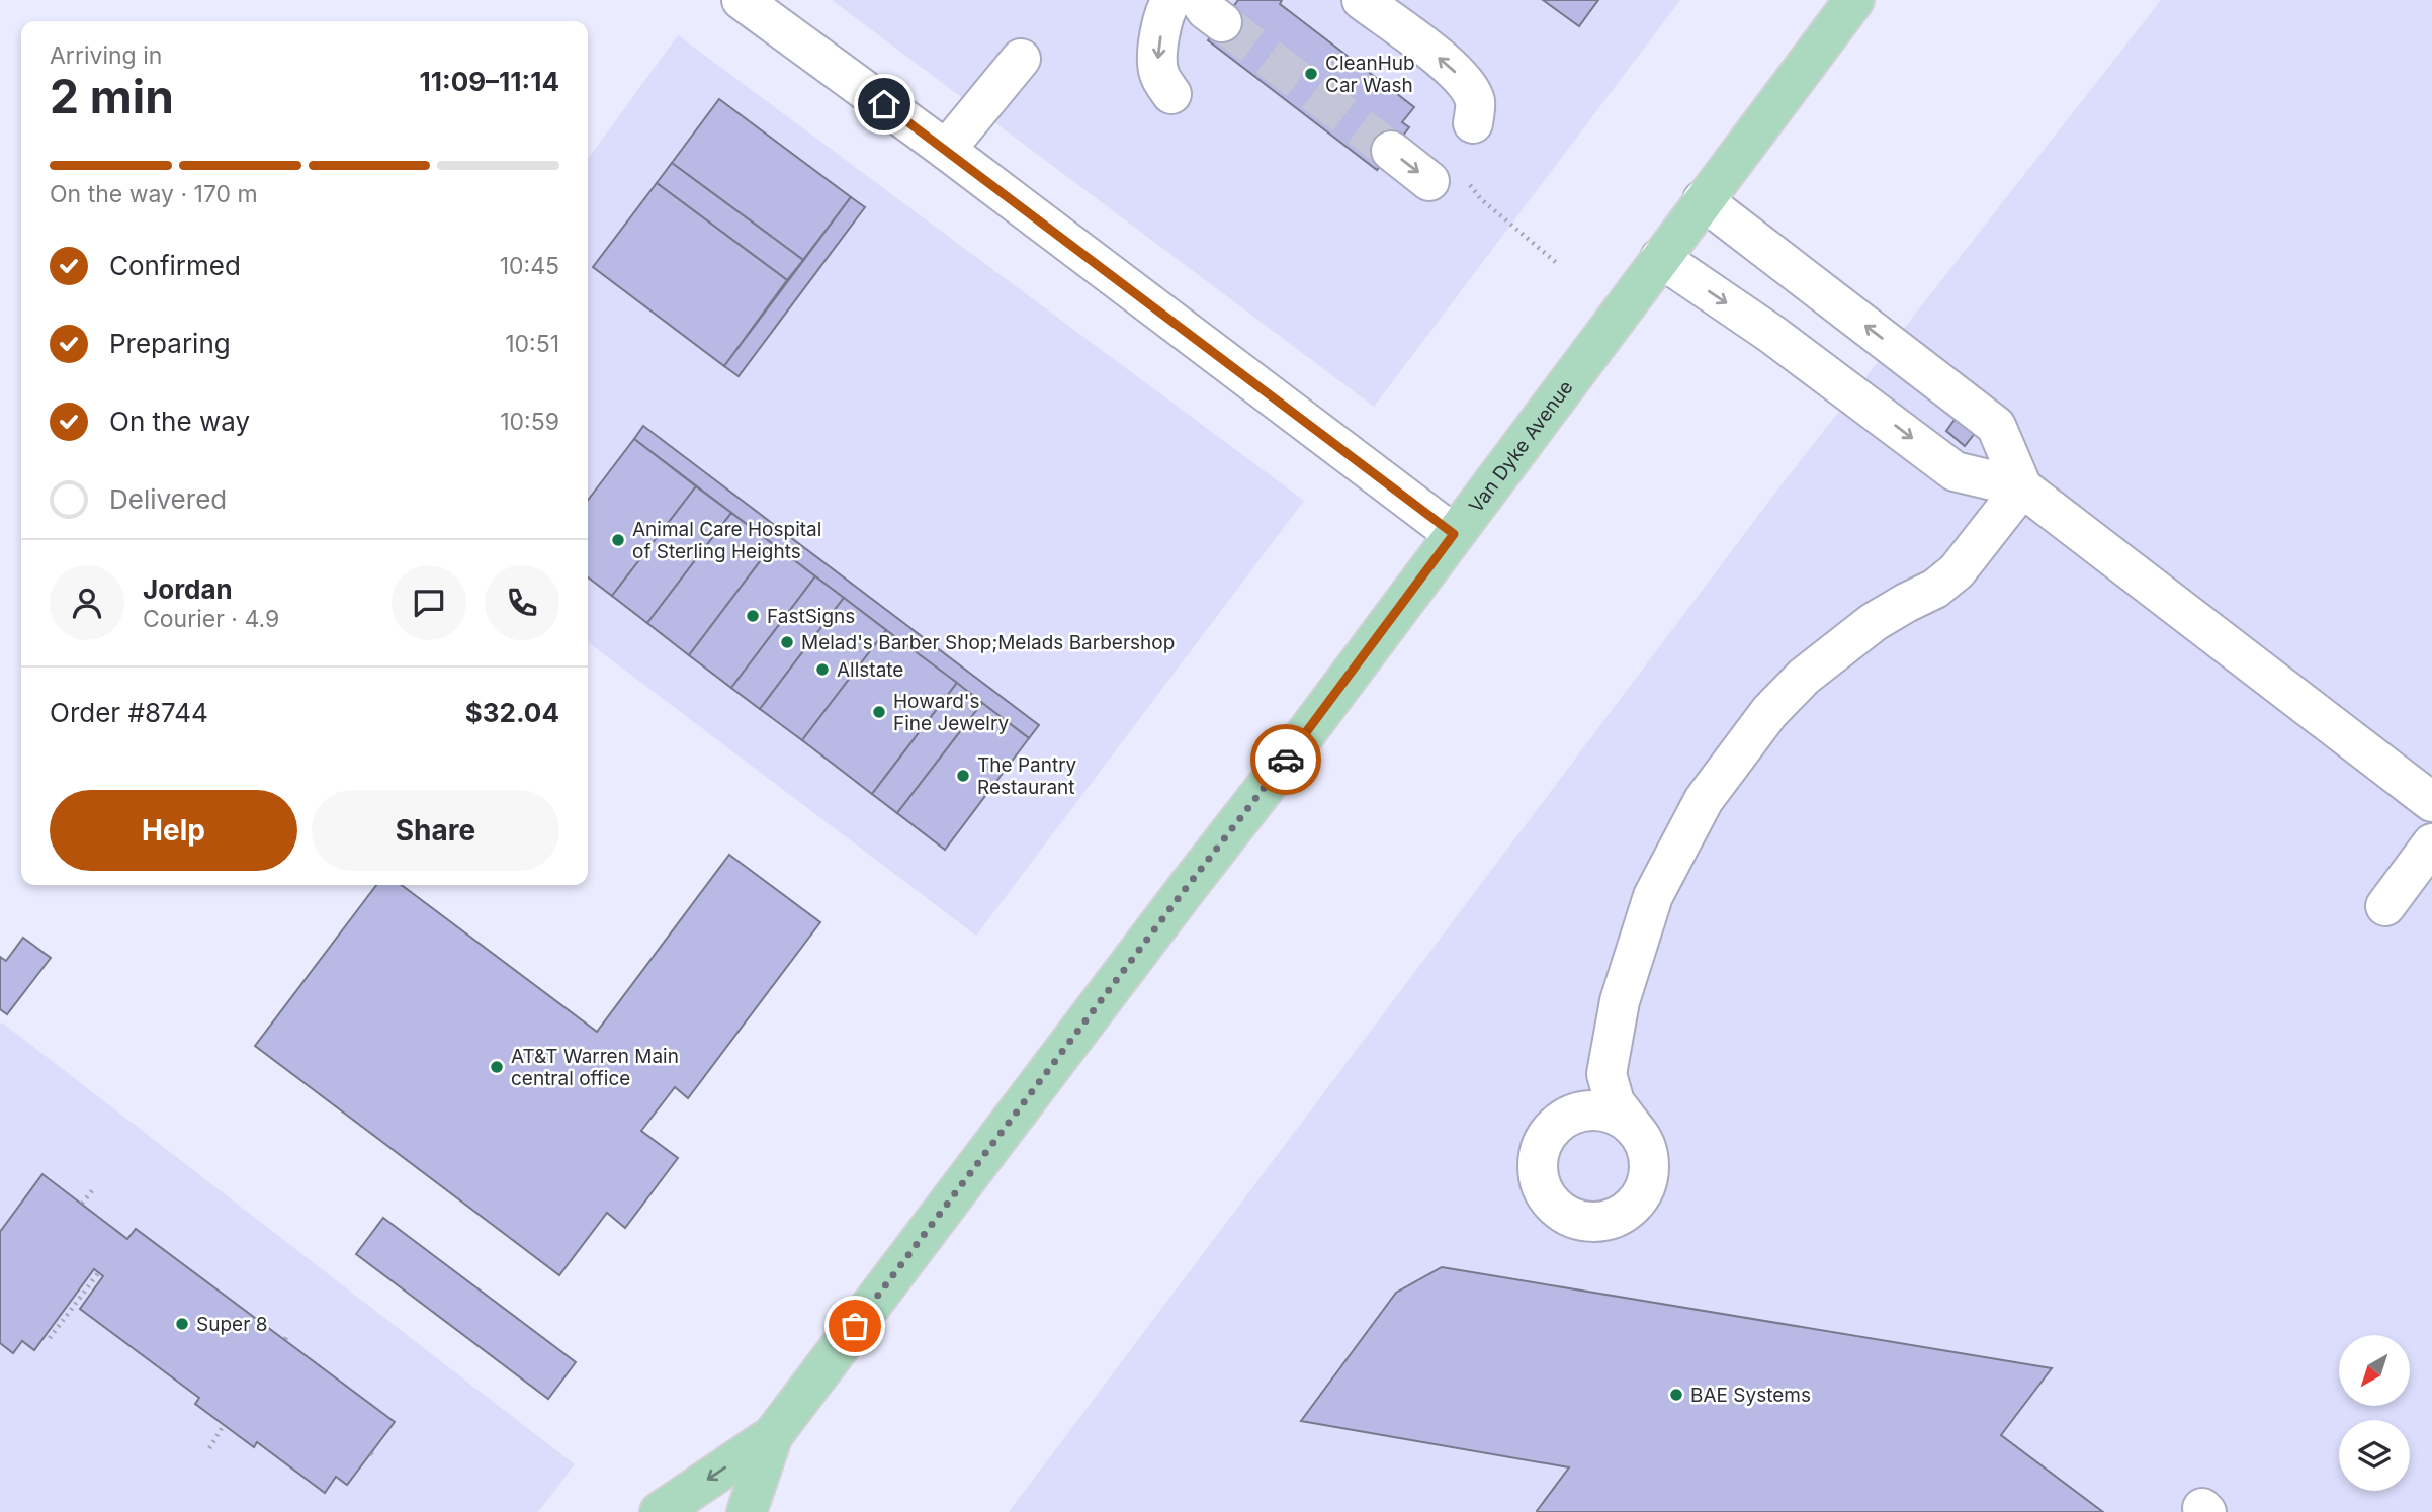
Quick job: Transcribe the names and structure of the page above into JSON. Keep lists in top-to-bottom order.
{
  "streets": {
    "main road": ["Van Dyke Avenue"]
  },
  "places": [
    "CleanHub Car Wash",
    "Animal Care Hospital of Sterling Heights",
    "FastSigns",
    "Melad's Barber Shop;Melads Barbershop",
    "Allstate",
    "Howard's Fine Jewelry",
    "The Pantry Restaurant",
    "AT&T Warren Main central office",
    "Super 8",
    "BAE Systems"
  ],
  "north": "bottom left",
  "page": {
    "heading": ["2 min", "Arriving in", "11:09–11:14"],
    "panel": [
      "Jordan",
      "Courier · 4.9",
      "Order #8744",
      "$32.04"
    ],
    "bar": "On the way · 170 m",
    "list": [
      ["Confirmed", "10:45"],
      ["Preparing", "10:51"],
      ["On the way", "10:59"],
      "Delivered"
    ],
    "buttons": ["Help", "Share"]
  }
}
